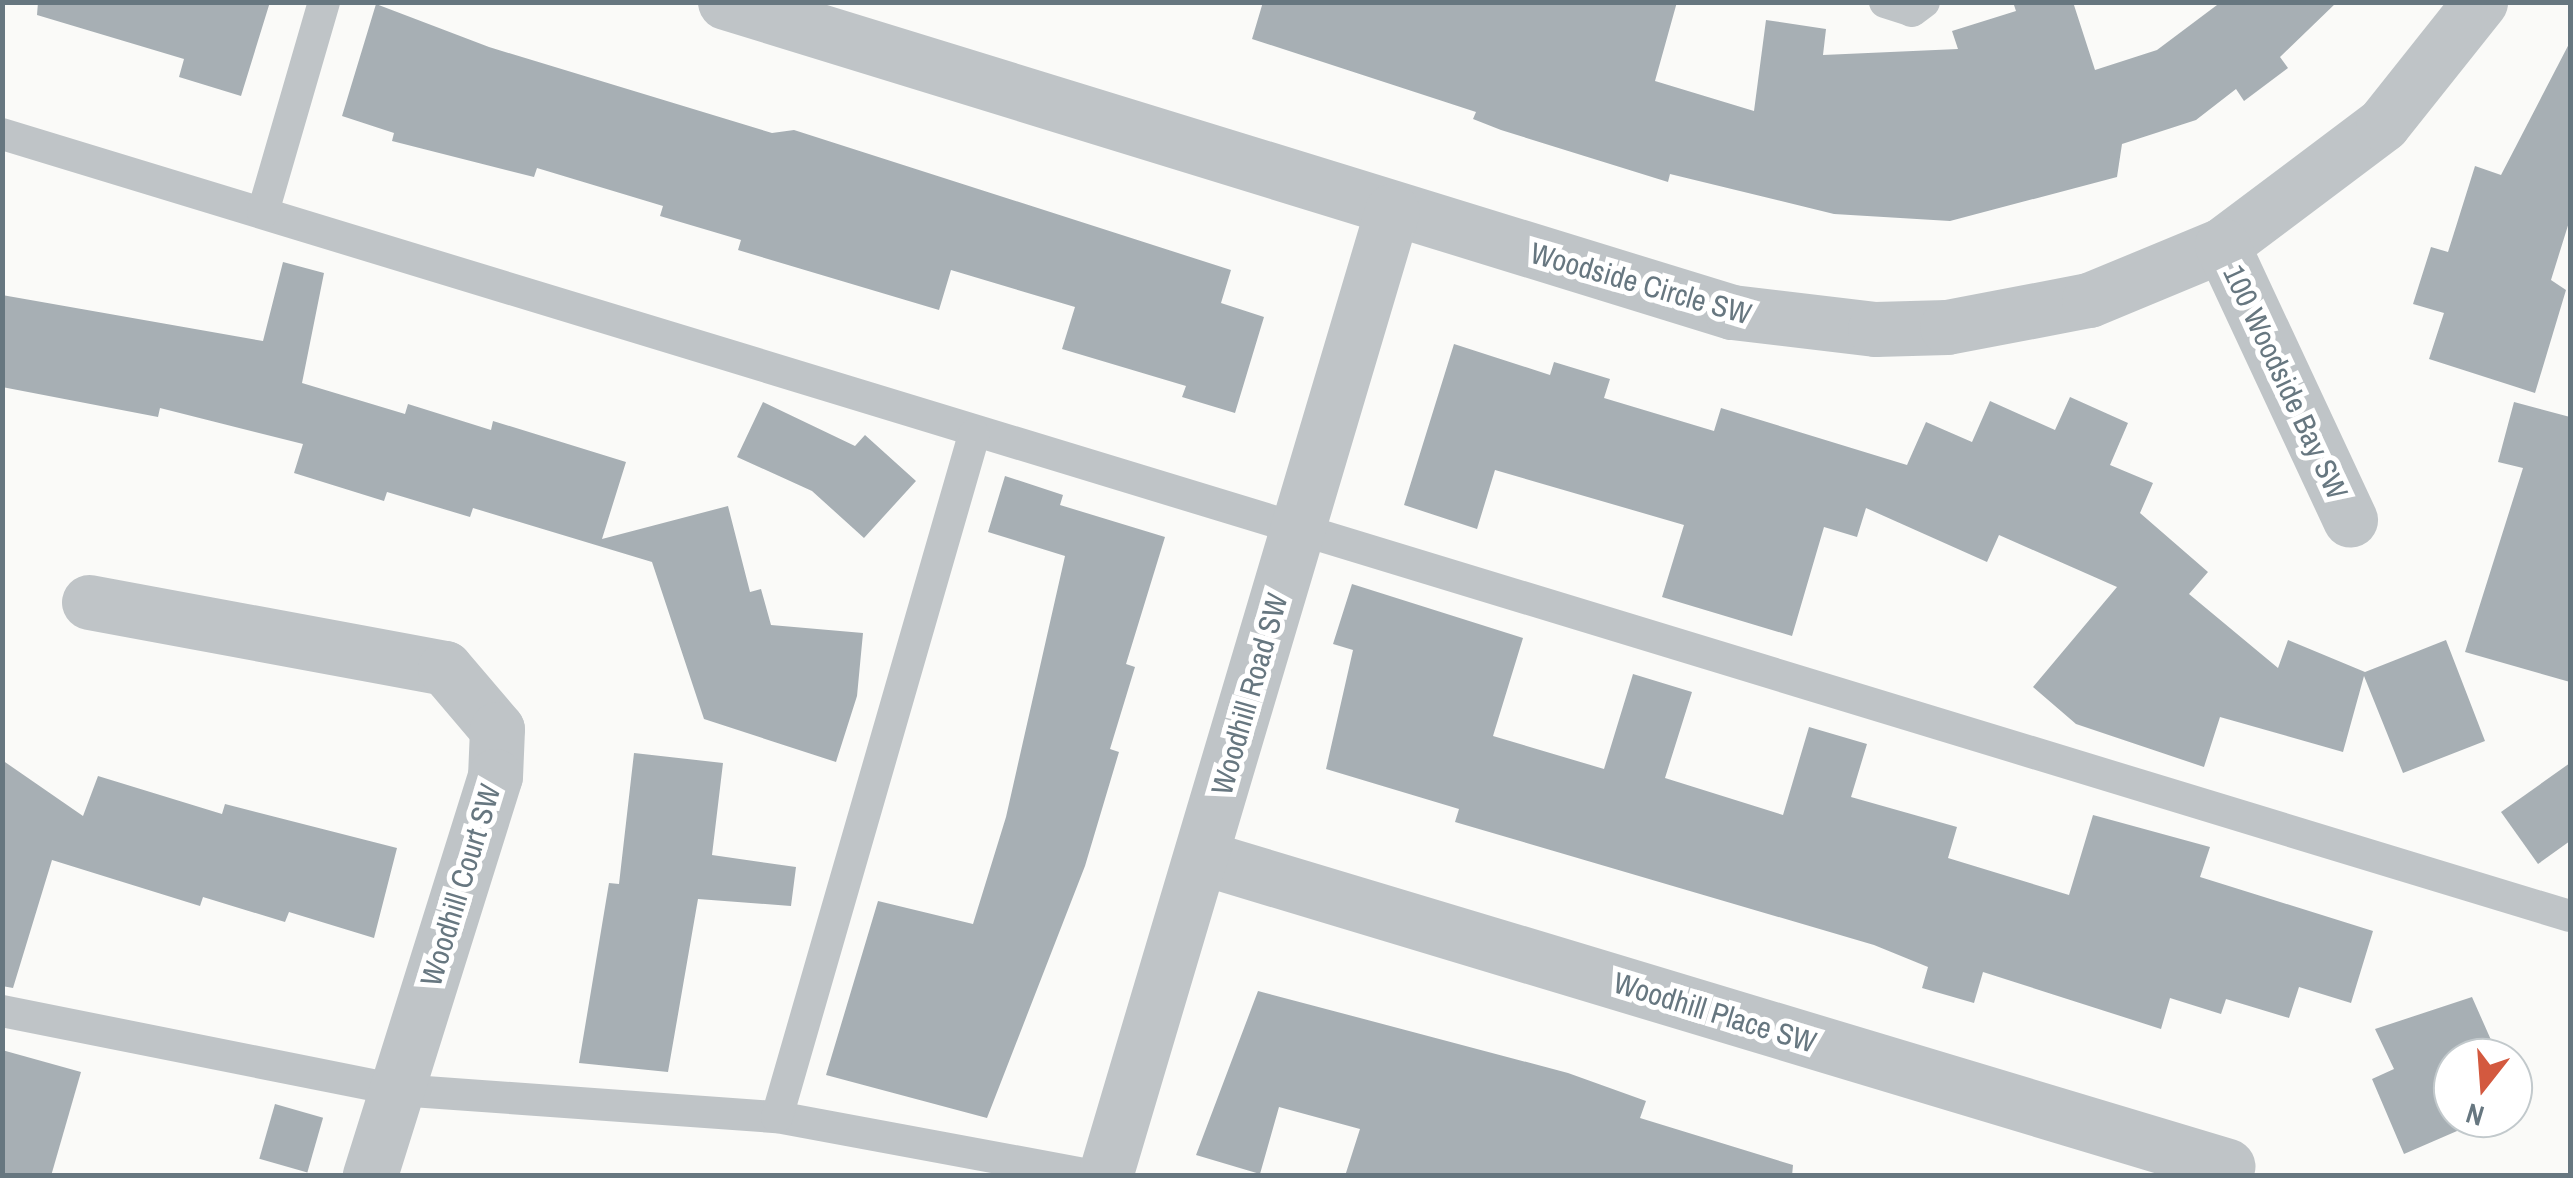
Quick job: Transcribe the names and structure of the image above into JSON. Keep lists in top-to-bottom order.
{
  "streets": {
    "street": [
      "Woodside Circle SW",
      "100 Woodside Bay SW",
      "Woodhill Road SW",
      "Woodhill Court SW",
      "Woodhill Place SW"
    ]
  },
  "crossings": [
    ["Woodside Circle SW", "100 Woodside Bay SW"],
    ["Woodside Circle SW", "Woodhill Road SW"],
    ["Woodhill Road SW", "Woodhill Place SW"]
  ],
  "north": "bottom"
}
